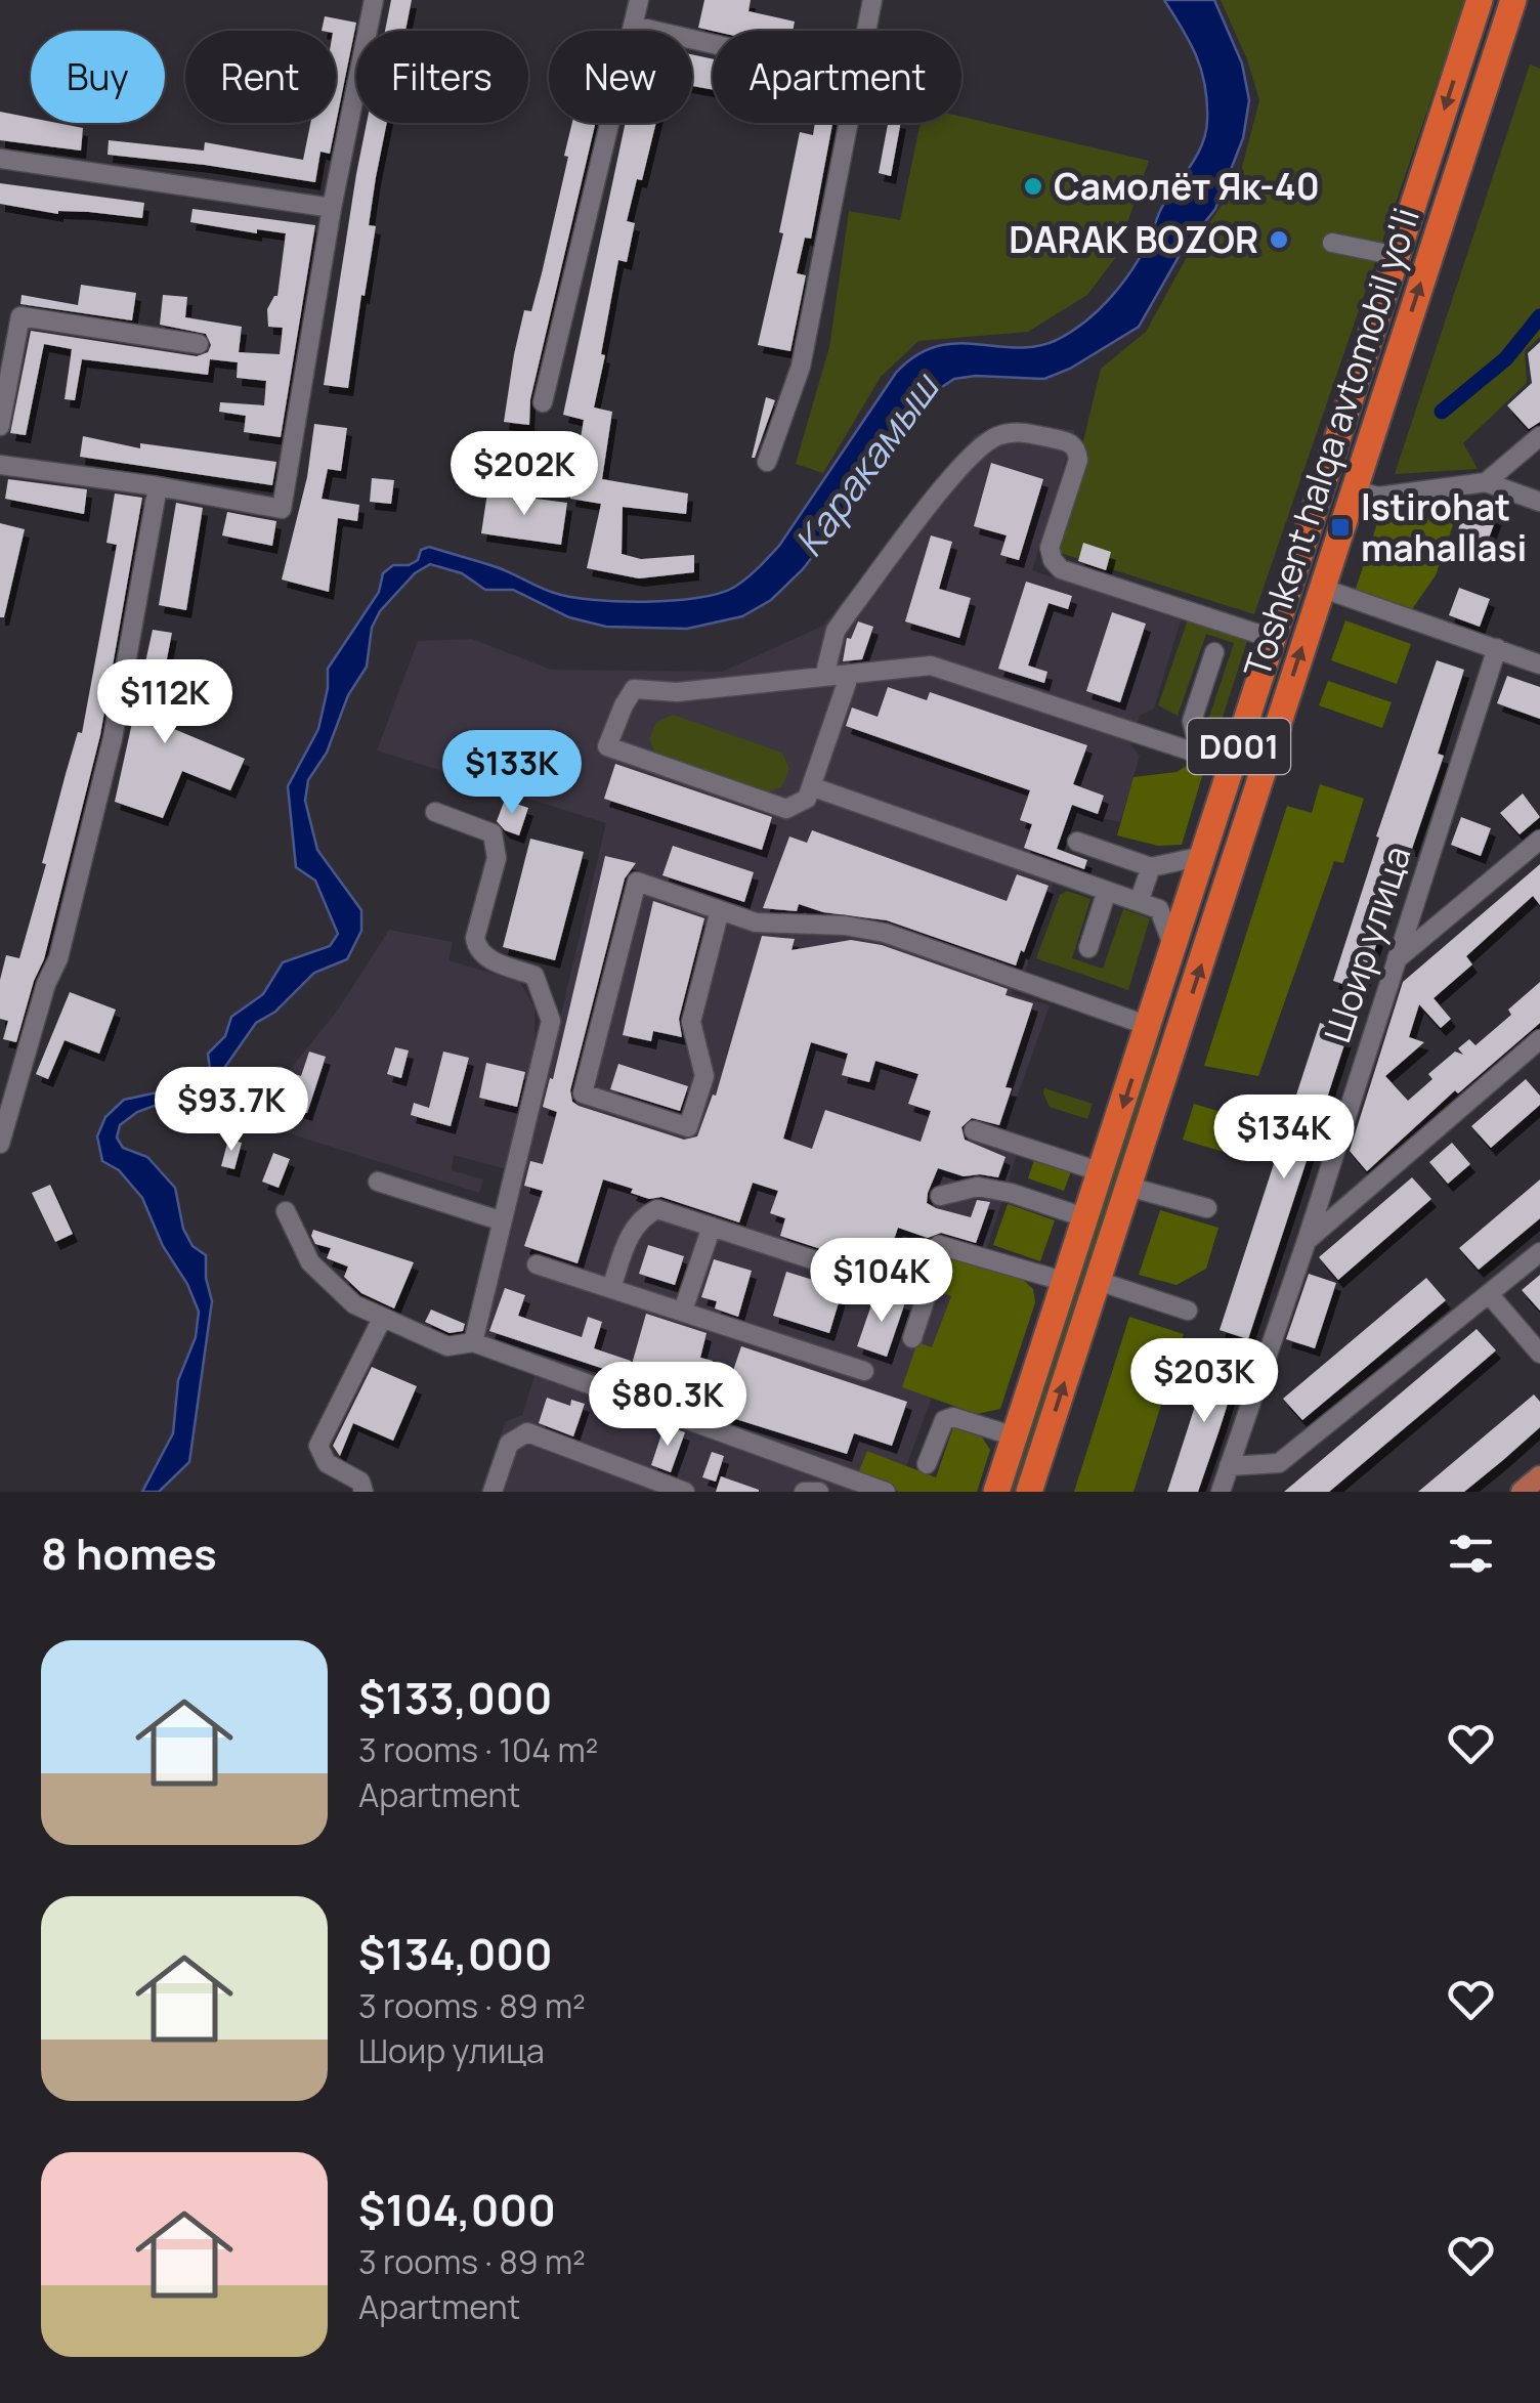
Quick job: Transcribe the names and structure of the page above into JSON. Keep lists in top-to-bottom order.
{
  "streets": {
    "highway": ["Toshkent halqa avtomobil yo'li", "D001"],
    "street": ["Шоир улица"]
  },
  "water": ["Каракамыш"],
  "places": {
    "other": ["Самолёт Як-40", "DARAK BOZOR"],
    "transit": ["Istirohat mahallasi"]
  },
  "page": {
    "chip": [
      "Buy",
      "Rent",
      "Filters",
      "New",
      "Apartment"
    ],
    "price": [
      "$202K",
      "$112K",
      "$133K",
      "$93.7K",
      "$134K",
      "$104K",
      "$203K",
      "$80.3K"
    ],
    "heading": "8 homes",
    "list": [
      {
        "name": "$133,000",
        "note": "3 rooms · 104 m² · Apartment"
      },
      {
        "name": "$134,000",
        "note": "3 rooms · 89 m² · Шоир улица"
      },
      {
        "name": "$104,000",
        "note": "3 rooms · 89 m² · Apartment"
      }
    ]
  }
}
